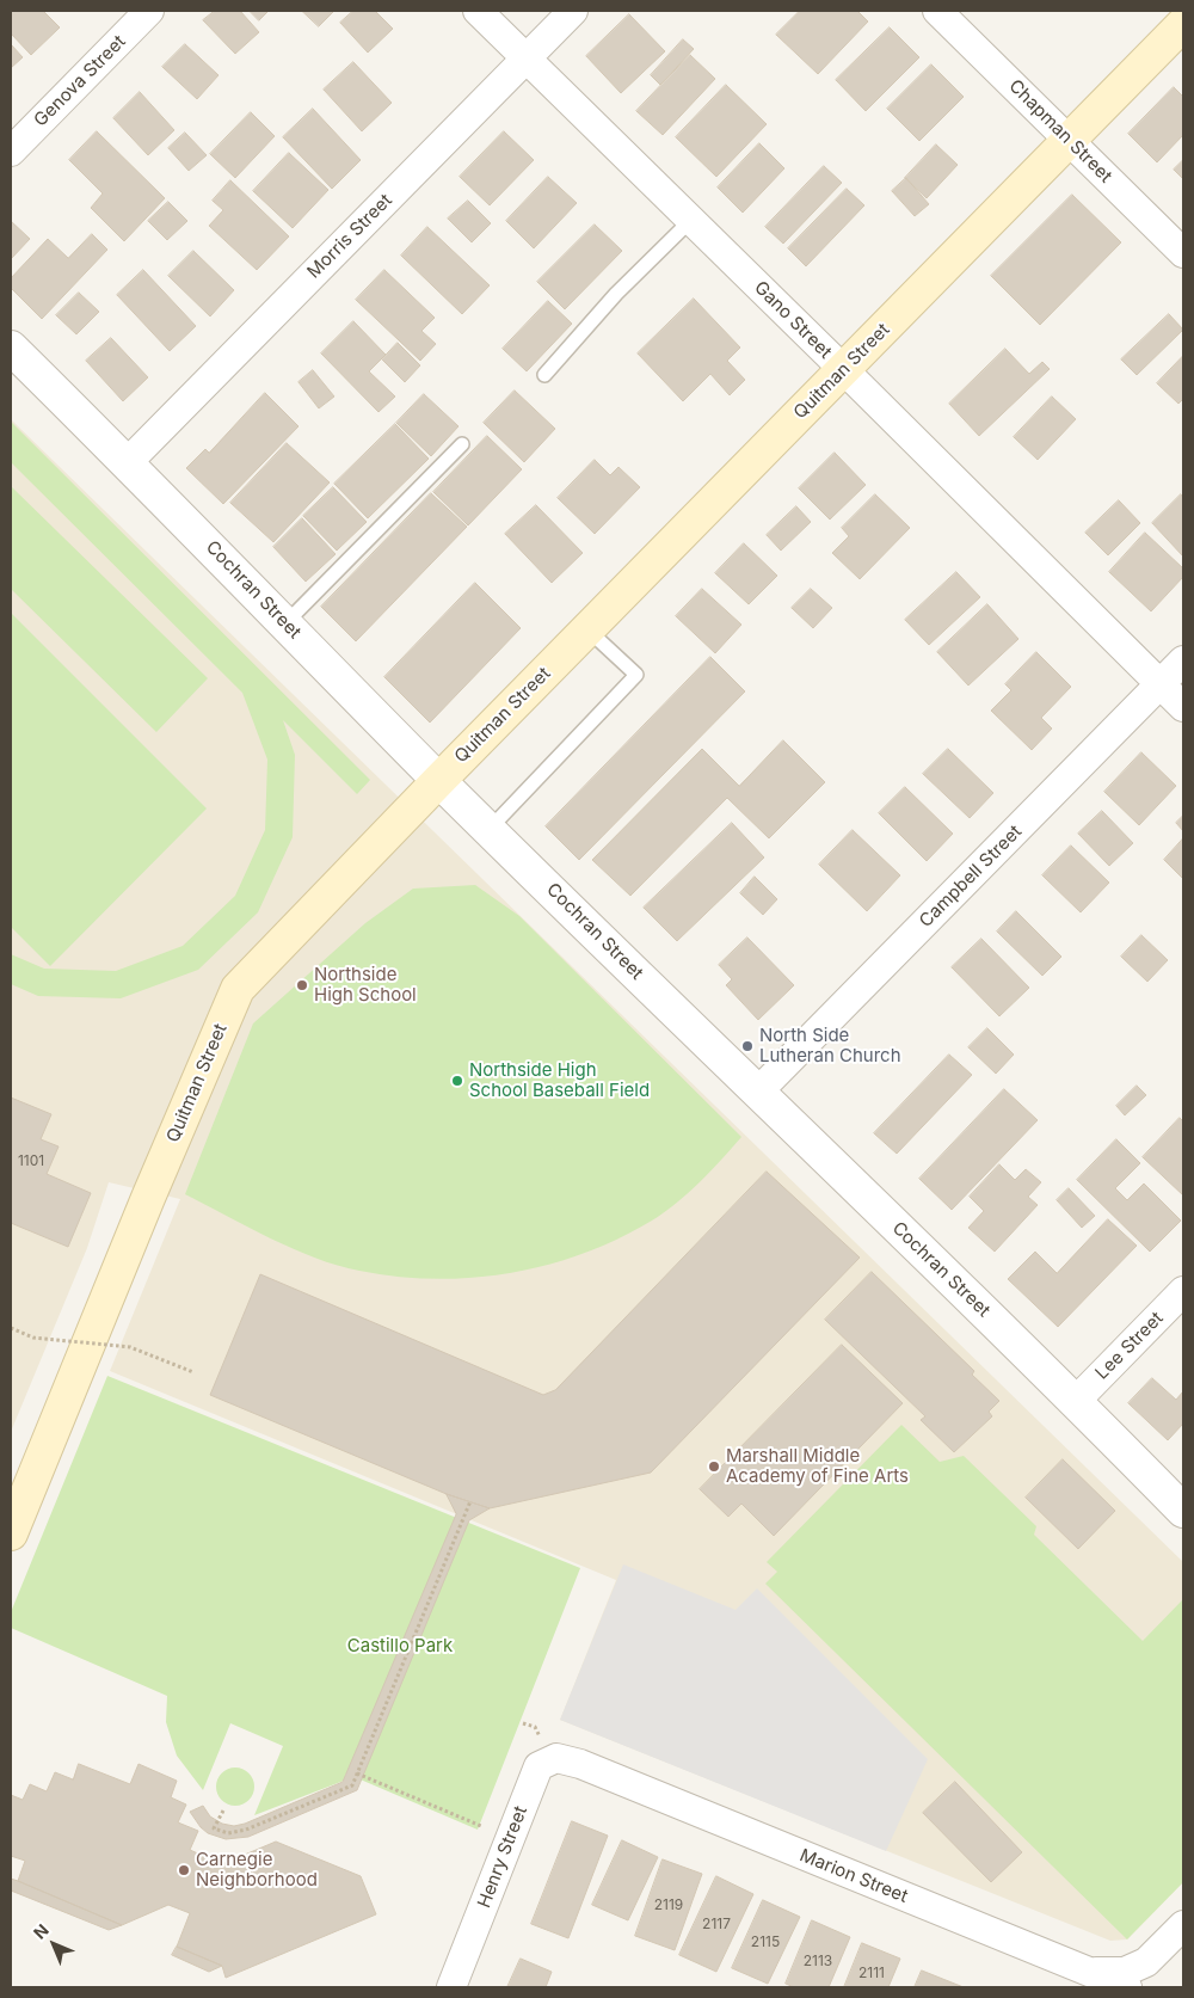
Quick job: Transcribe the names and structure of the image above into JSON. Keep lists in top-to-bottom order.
{
  "streets": {
    "main road": ["Quitman Street"],
    "street": [
      "Genova Street",
      "Chapman Street",
      "Morris Street",
      "Gano Street",
      "Cochran Street",
      "Campbell Street",
      "Lee Street",
      "Henry Street",
      "Marion Street"
    ]
  },
  "crossings": [
    ["Chapman Street", "Quitman Street"],
    ["Morris Street", "Gano Street"],
    ["Morris Street", "Cochran Street"],
    ["Gano Street", "Quitman Street"],
    ["Gano Street", "Campbell Street"],
    ["Quitman Street", "Cochran Street"],
    ["Cochran Street", "Campbell Street"],
    ["Cochran Street", "Lee Street"],
    ["Henry Street", "Marion Street"]
  ],
  "parks": ["Castillo Park"],
  "places": [
    "Northside High School",
    "North Side Lutheran Church",
    "Northside High School Baseball Field",
    "Marshall Middle Academy of Fine Arts",
    "Carnegie Neighborhood"
  ],
  "house_numbers": [
    "1101",
    "2119",
    "2117",
    "2115",
    "2113",
    "2111"
  ],
  "north": "top left"
}
